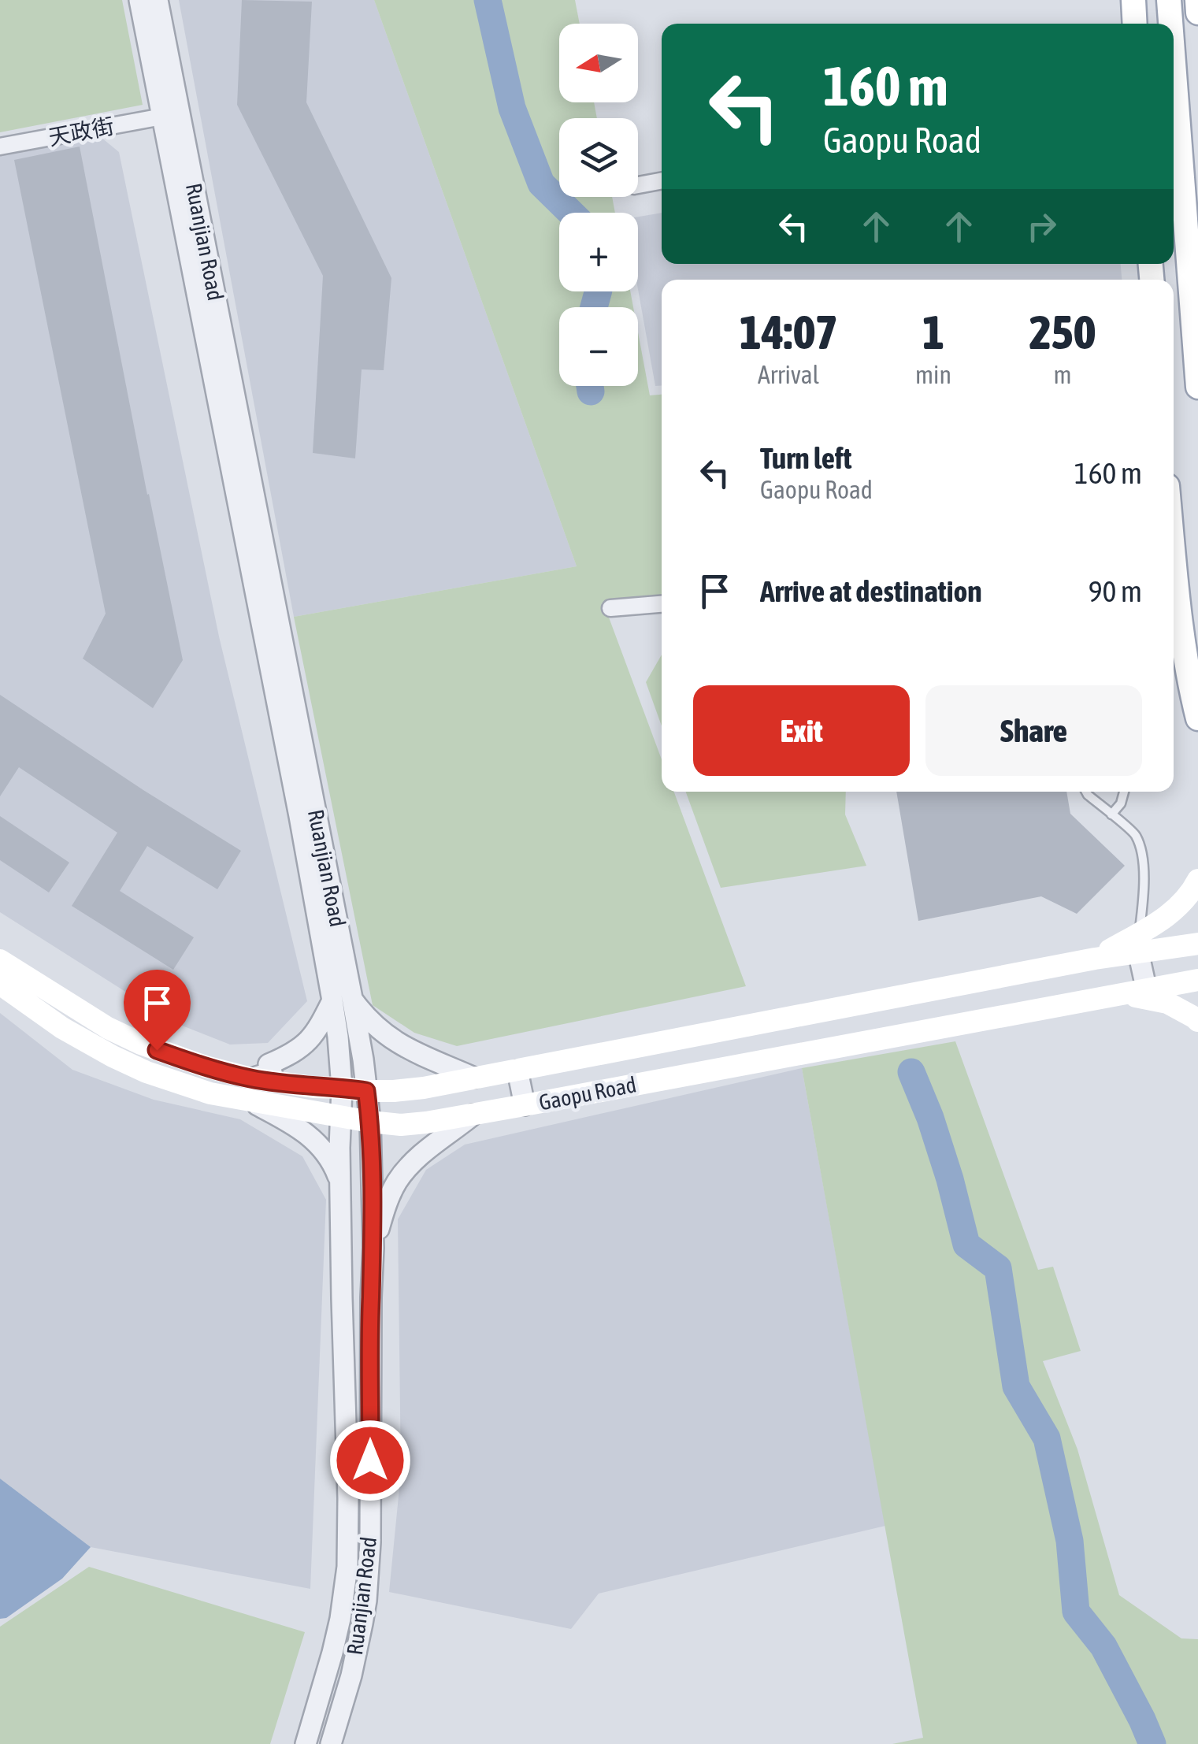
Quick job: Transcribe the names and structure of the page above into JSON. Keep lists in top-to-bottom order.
{
  "streets": {
    "main road": ["Gaopu Road"],
    "street": ["天政街", "Ruanjian Road"]
  },
  "crossings": [
    ["天政街", "Ruanjian Road"],
    ["Ruanjian Road", "Gaopu Road"]
  ],
  "north": "left",
  "page": {
    "map_buttons": ["+", "−"],
    "turn": ["160 m", "Gaopu Road"],
    "eta": [
      "14:07",
      "Arrival",
      "1",
      "min",
      "250",
      "m"
    ],
    "list": [
      {
        "name": "Turn left",
        "note": "Gaopu Road",
        "value": "160 m"
      },
      {
        "name": "Arrive at destination",
        "value": "90 m"
      }
    ],
    "buttons": ["Exit", "Share"]
  }
}
